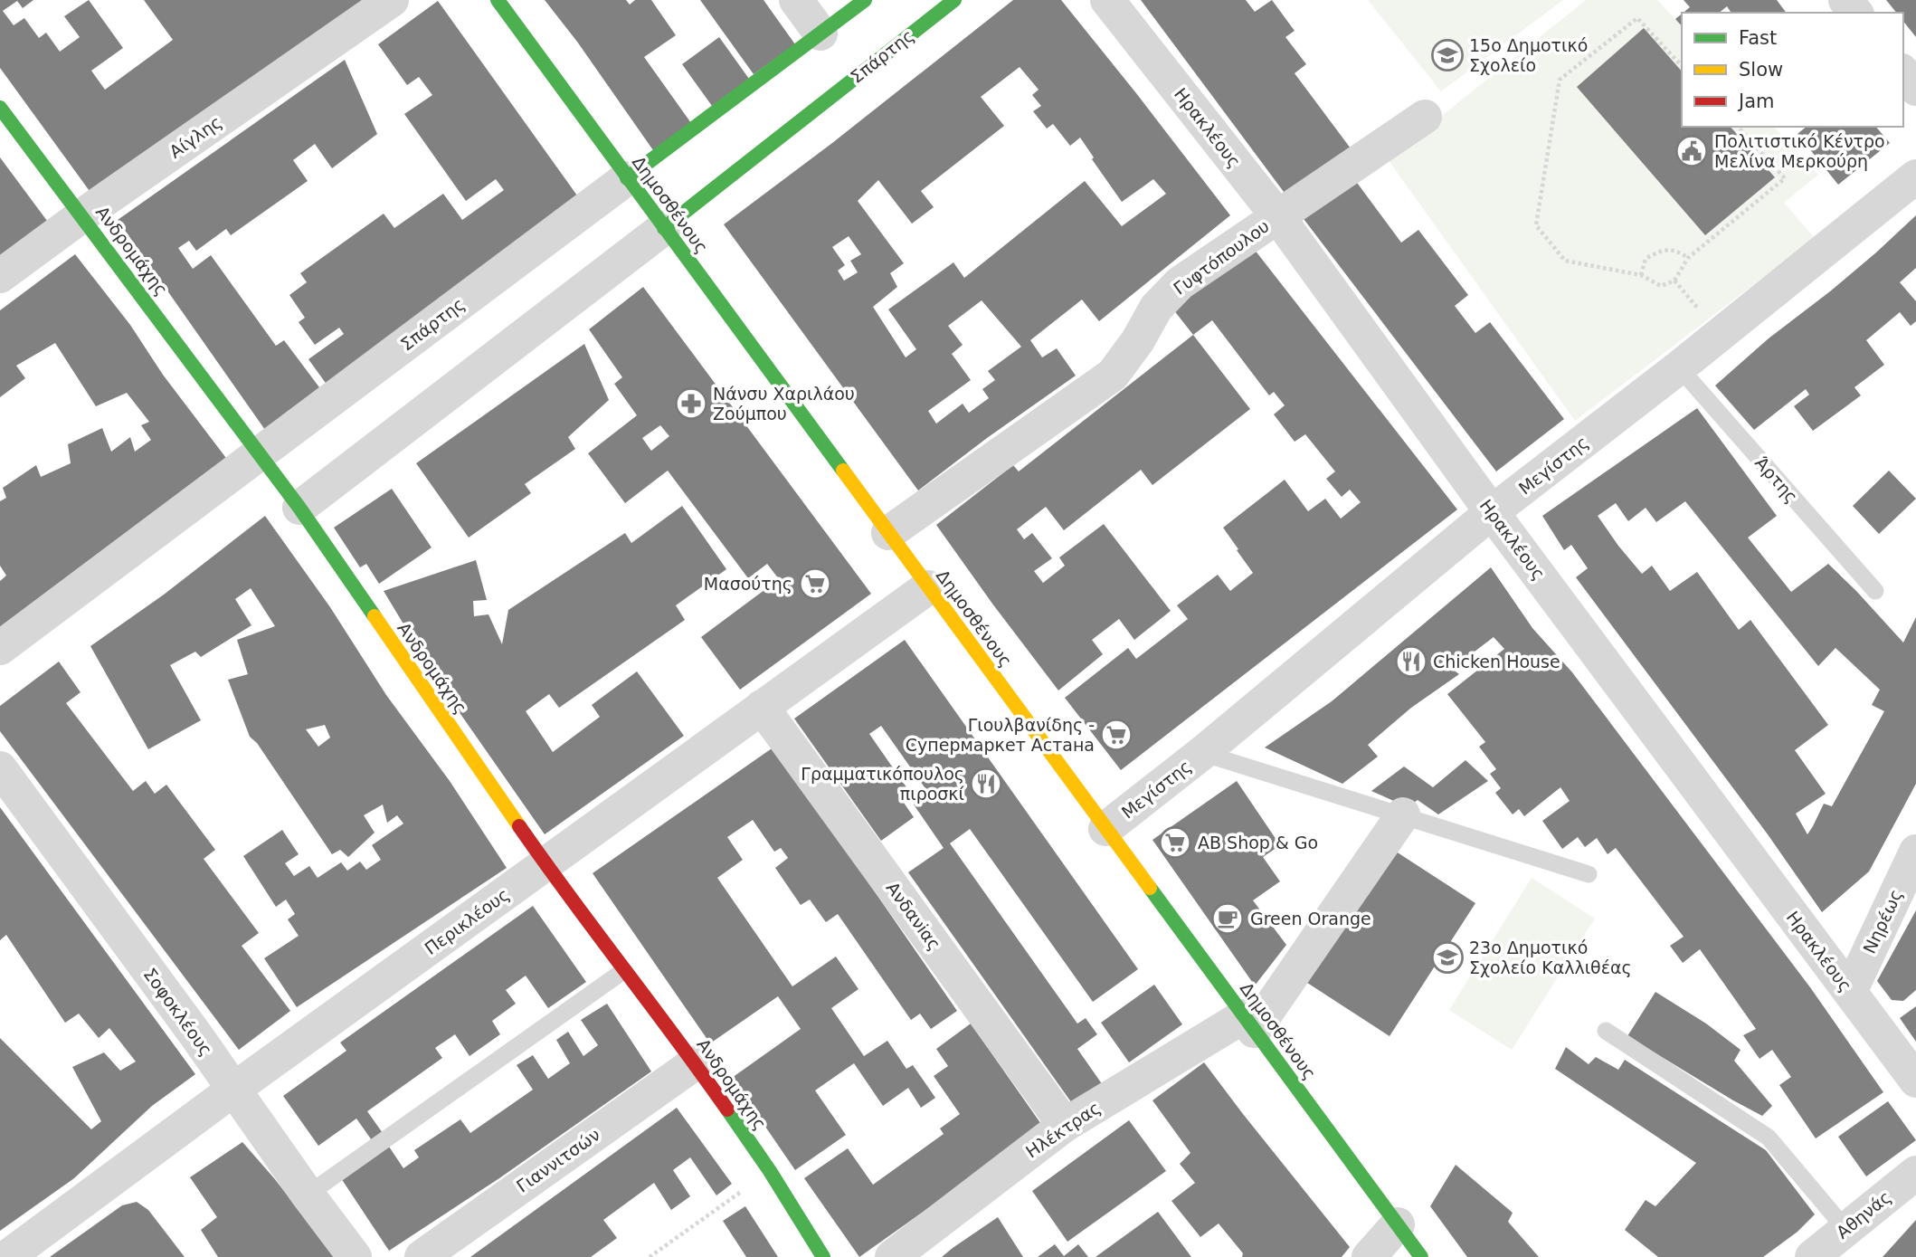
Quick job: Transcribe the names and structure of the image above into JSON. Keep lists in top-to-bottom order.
{
  "streets": {
    "street": [
      "Σπάρτης",
      "Ηρακλέους",
      "Αίγλης",
      "Δημοσθένους",
      "Ανδρομάχης",
      "Γυφτόπουλου",
      "Μεγίστης",
      "Ανδανiας",
      "Περικλέους",
      "Νηρέως",
      "Σοφοκλέους",
      "Ηλέκτρας",
      "Γιαννιτσών",
      "Αθηνάς"
    ],
    "lane": ["Άρτης"]
  },
  "crossings": [
    ["Σπάρτης", "Δημοσθένους"],
    ["Σπάρτης", "Ανδρομάχης"],
    ["Ηρακλέους", "Γυφτόπουλου"],
    ["Ηρακλέους", "Μεγίστης"],
    ["Ηρακλέους", "Νηρέως"],
    ["Αίγλης", "Ανδρομάχης"],
    ["Δημοσθένους", "Γυφτόπουλου"],
    ["Δημοσθένους", "Μεγίστης"],
    ["Δημοσθένους", "Περικλέους"],
    ["Δημοσθένους", "Ηλέκτρας"],
    ["Ανδρομάχης", "Περικλέους"],
    ["Ανδρομάχης", "Γιαννιτσών"],
    ["Μεγίστης", "Άρτης"],
    ["Ανδανiας", "Περικλέους"],
    ["Ανδανiας", "Ηλέκτρας"],
    ["Περικλέους", "Σοφοκλέους"]
  ],
  "places": {
    "school or university": ["15ο Δημοτικό Σχολείο", "23ο Δημοτικό Σχολείο Καλλιθέας"],
    "public building": ["Πολιτιστικό Κέντρο Μελίνα Μερκούρη"],
    "pharmacy": ["Νάνσυ Χαριλάου Ζούμπου"],
    "supermarket": ["Μασούτης", "Γιουλβανίδης - Супермаркет Астана", "AB Shop & Go"],
    "restaurant": ["Chicken House", "Γραμματικόπουλος πιροσκί"],
    "cafe": ["Green Orange"]
  },
  "legend": ["Fast", "Slow", "Jam"]
}
